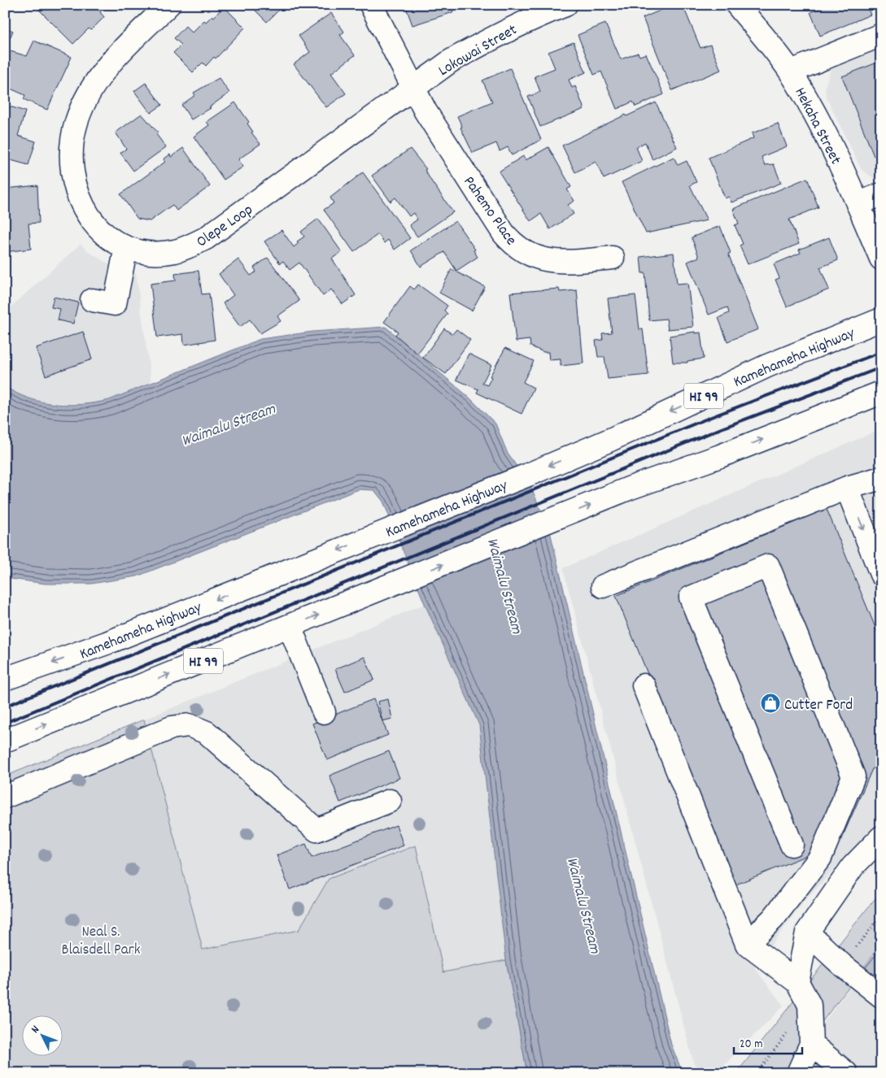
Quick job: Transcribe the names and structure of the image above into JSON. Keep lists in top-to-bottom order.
{
  "streets": {
    "main road": [
      "Lokowai Street",
      "Hekaha Street",
      "Pahemo Place",
      "Olepe Loop",
      "Kamehameha Highway",
      "HI 99"
    ]
  },
  "crossings": [
    ["Lokowai Street", "Pahemo Place"],
    ["Lokowai Street", "Olepe Loop"],
    ["Pahemo Place", "Olepe Loop"]
  ],
  "water": ["Waimalu Stream"],
  "parks": ["Neal S. Blaisdell Park"],
  "places": {
    "shop": ["Cutter Ford"]
  },
  "scale_bar": "20 m",
  "north": "top left"
}
